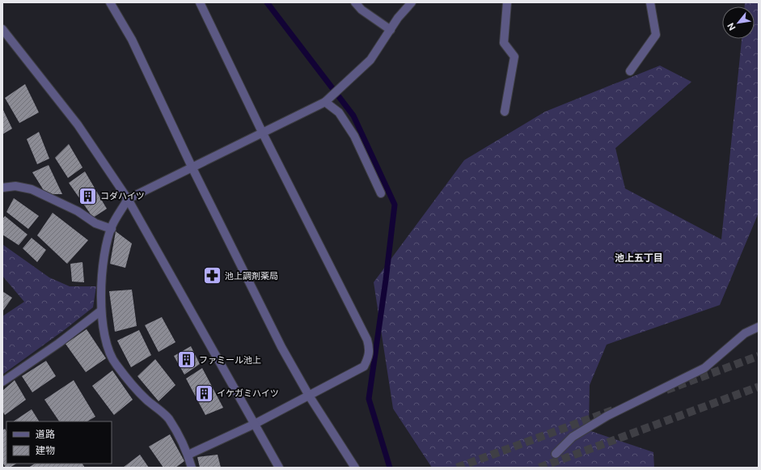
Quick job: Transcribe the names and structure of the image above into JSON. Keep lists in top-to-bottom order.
{
  "districts": ["池上五丁目"],
  "places": {
    "building": ["コダハイツ", "ファミール池上", "イケガミハイツ"],
    "pharmacy": ["池上調剤薬局"]
  },
  "legend": ["道路", "建物"],
  "north": "bottom left"
}
